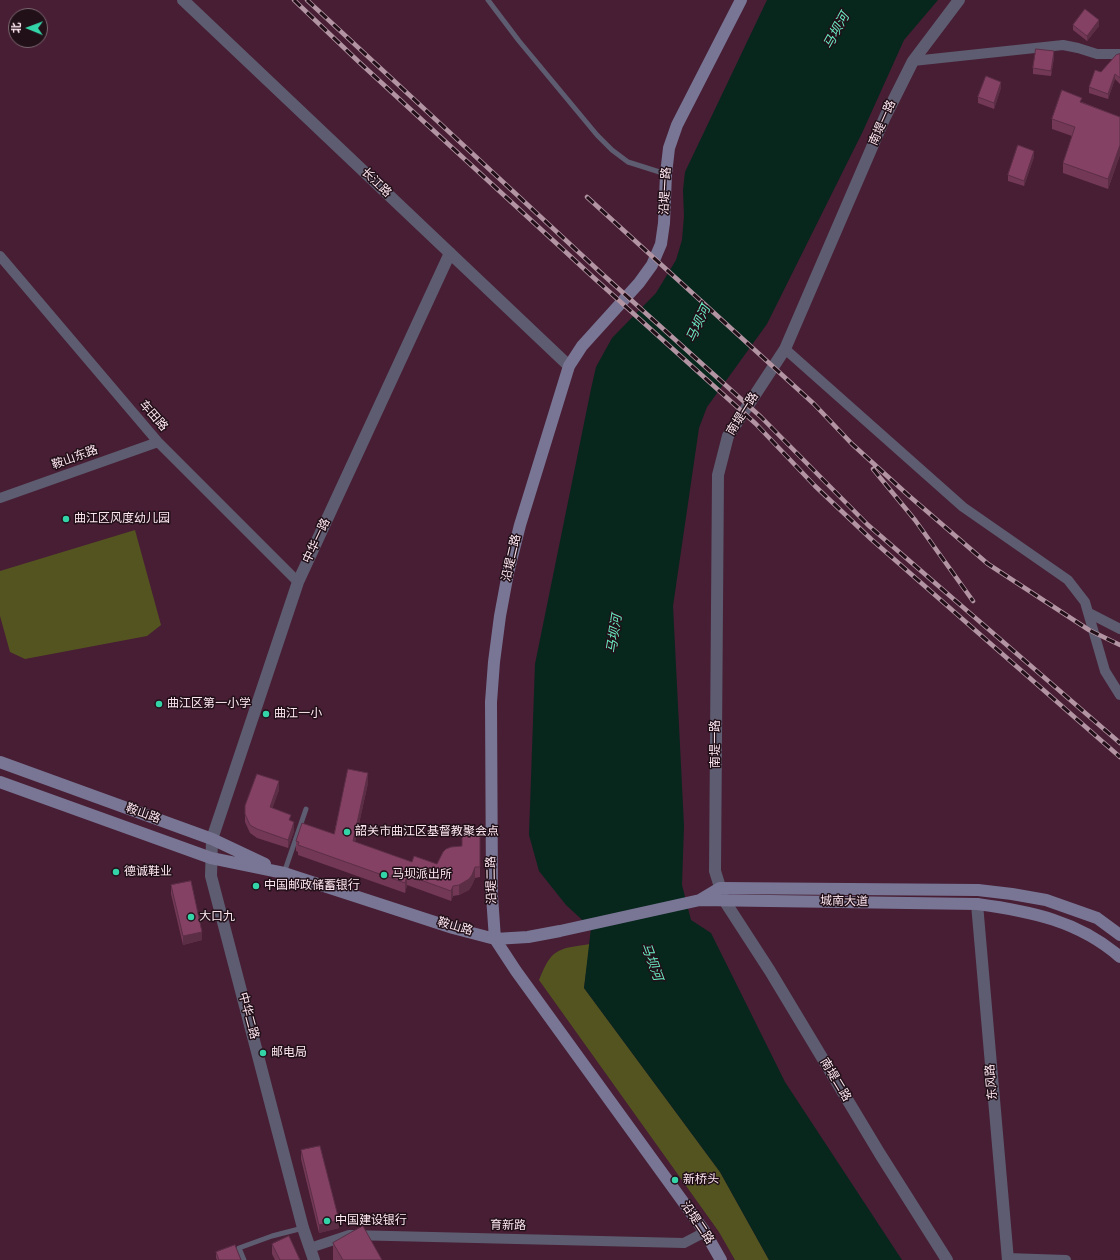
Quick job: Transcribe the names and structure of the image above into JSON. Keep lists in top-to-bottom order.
{
  "streets": {
    "main road": [
      "沿堤一路",
      "沿堤二路",
      "鞍山路",
      "城南大道"
    ],
    "street": [
      "南堤一路",
      "长江路",
      "车田路",
      "鞍山东路",
      "中华一路",
      "中华二路",
      "南堤二路",
      "东风路",
      "育新路"
    ]
  },
  "crossings": [
    ["南堤一路", "城南大道"],
    ["南堤一路", "南堤二路"],
    ["长江路", "沿堤一路"],
    ["长江路", "中华一路"],
    ["长江路", "沿堤二路"],
    ["沿堤一路", "沿堤二路"],
    ["车田路", "鞍山东路"],
    ["车田路", "中华一路"],
    ["中华一路", "鞍山路"],
    ["中华一路", "中华二路"],
    ["沿堤二路", "鞍山路"],
    ["沿堤二路", "育新路"],
    ["鞍山路", "城南大道"],
    ["鞍山路", "中华二路"],
    ["城南大道", "南堤二路"],
    ["城南大道", "东风路"],
    ["中华二路", "育新路"]
  ],
  "water": ["马坝河"],
  "places": [
    "曲江区风度幼儿园",
    "曲江区第一小学",
    "曲江一小",
    "韶关市曲江区基督教聚会点",
    "德诚鞋业",
    "马坝派出所",
    "中国邮政储蓄银行",
    "大口九",
    "邮电局",
    "新桥头",
    "中国建设银行"
  ],
  "north": "left"
}
